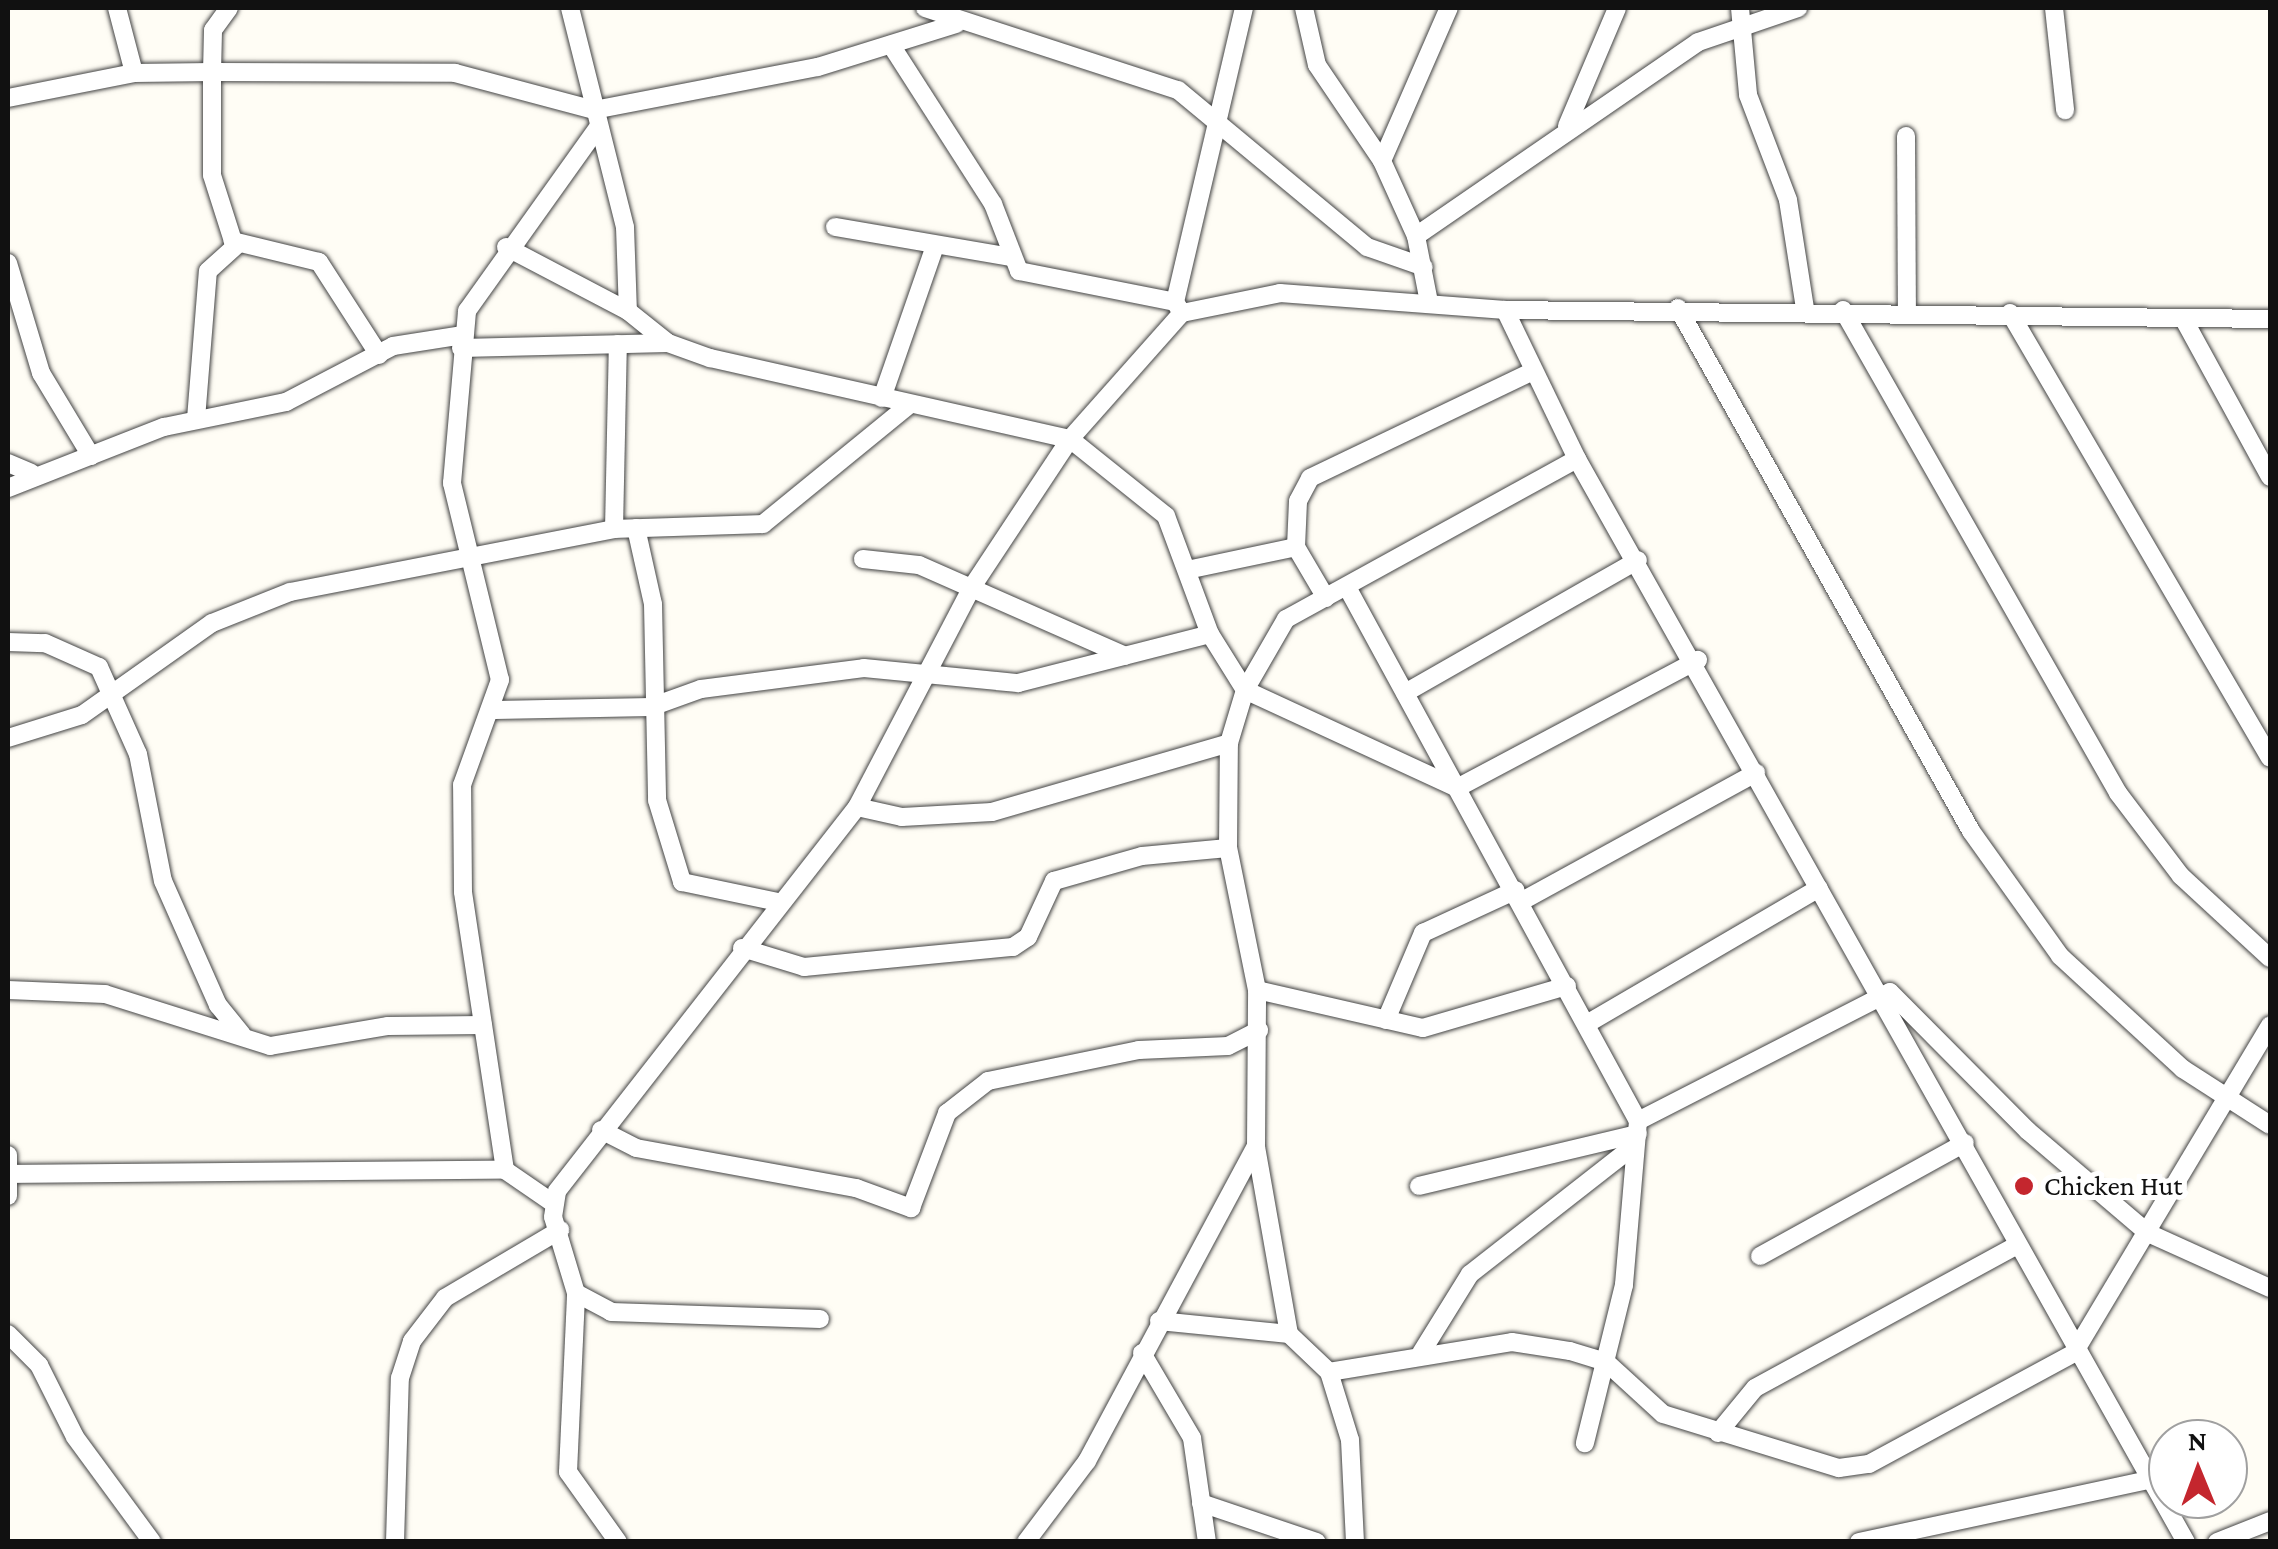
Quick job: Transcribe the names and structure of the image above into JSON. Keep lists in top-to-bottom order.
{
  "places": ["Chicken Hut"],
  "north": "top"
}
